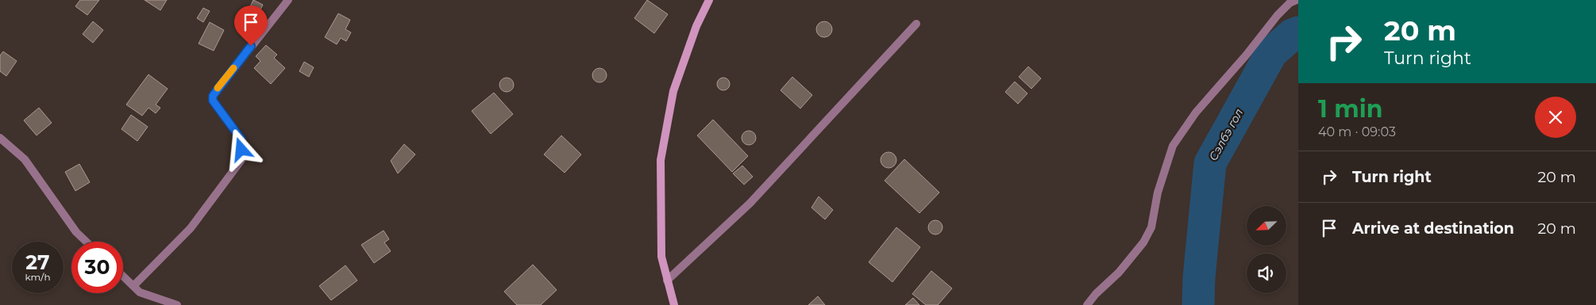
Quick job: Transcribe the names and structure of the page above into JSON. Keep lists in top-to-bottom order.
{
  "water": ["Сэлбэ гол"],
  "north": "bottom left",
  "page": {
    "turn": ["20 m", "Turn right"],
    "heading": ["1 min", "40 m · 09:03"],
    "list": [
      {
        "name": "Turn right",
        "value": "20 m"
      },
      {
        "name": "Arrive at destination",
        "value": "20 m"
      }
    ],
    "speed": "27 km/h",
    "limit": "30"
  }
}
